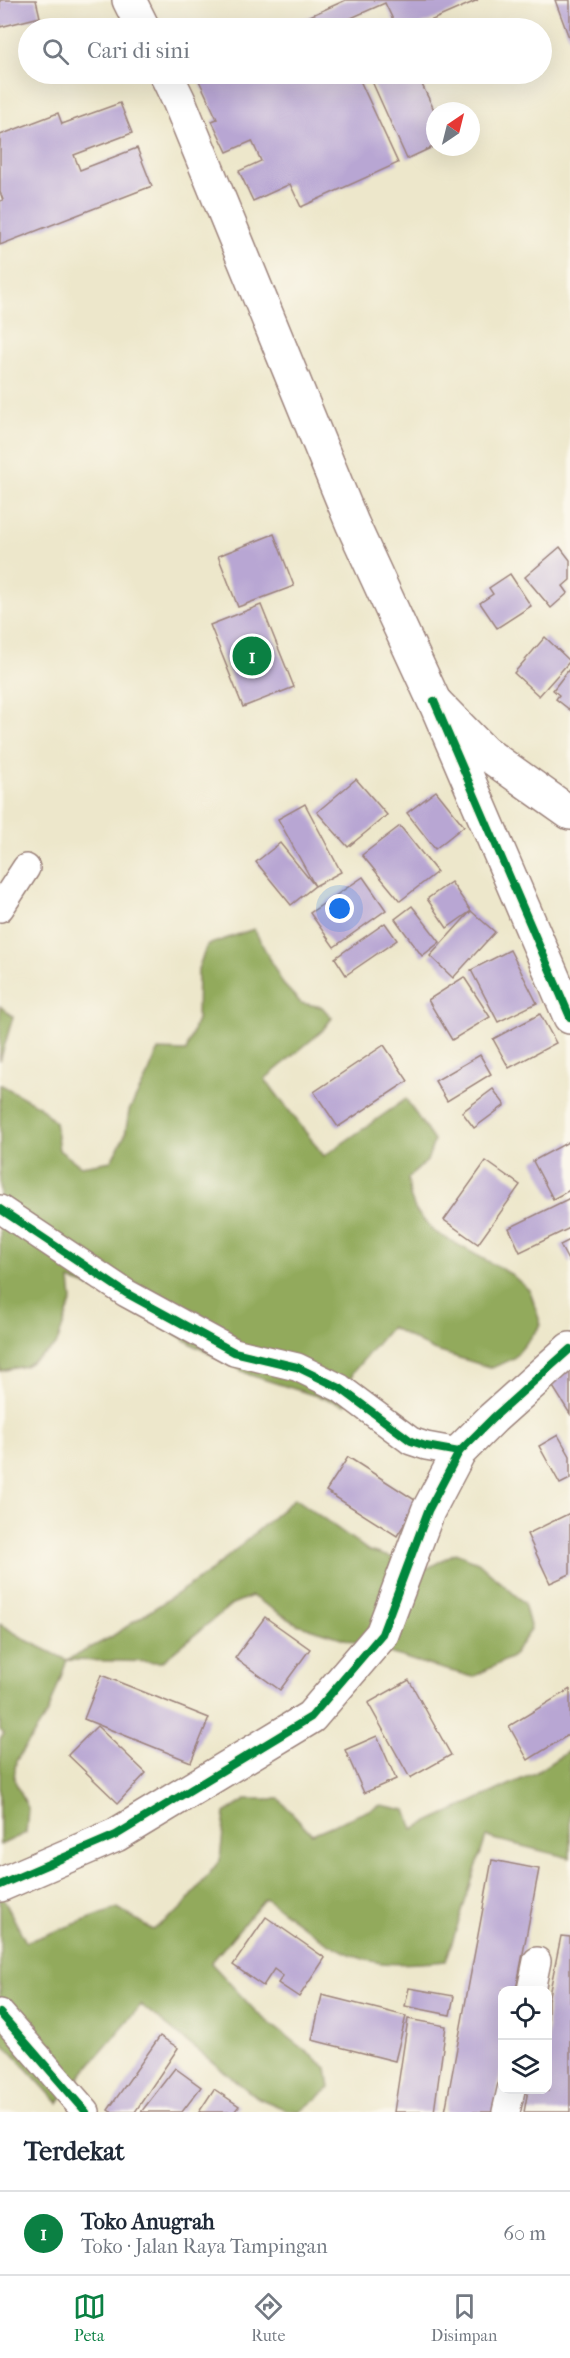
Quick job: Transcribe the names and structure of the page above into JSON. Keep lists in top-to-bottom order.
{
  "north": "top right",
  "page": {
    "search": "Cari di sini",
    "pins": "1",
    "heading": "Terdekat",
    "list": [
      {
        "mark": "1",
        "name": "Toko Anugrah",
        "note": "Toko · Jalan Raya Tampingan",
        "value": "60 m"
      }
    ],
    "nav": ["Peta", "Rute", "Disimpan"]
  }
}
